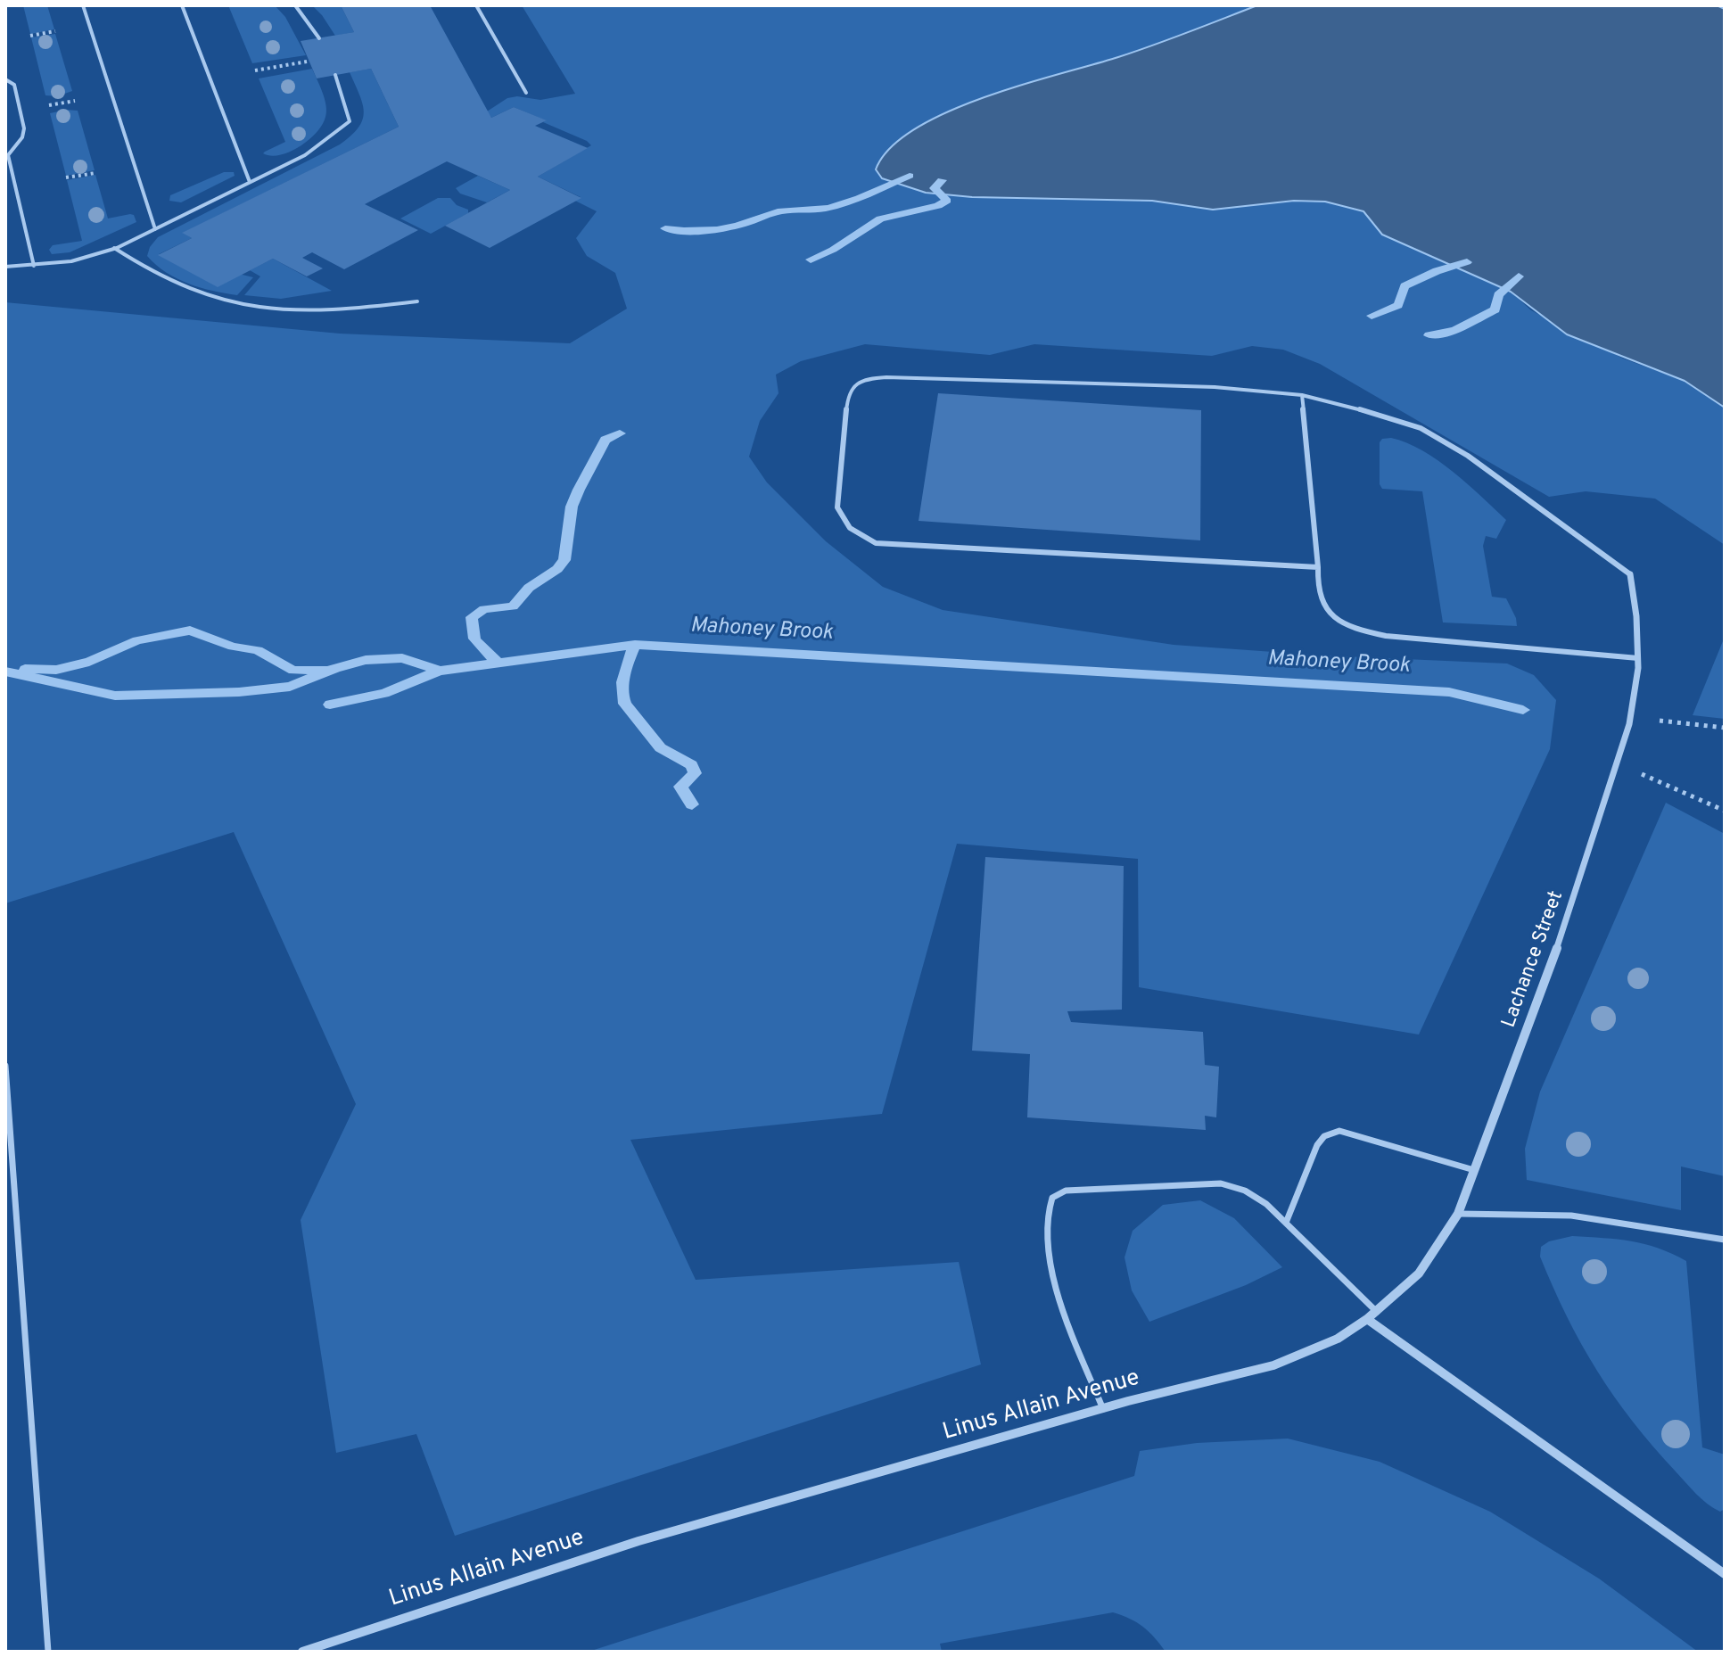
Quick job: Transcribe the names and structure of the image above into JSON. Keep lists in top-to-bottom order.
{
  "streets": {
    "street": ["Lachance Street", "Linus Allain Avenue"]
  },
  "crossings": [
    ["Lachance Street", "Linus Allain Avenue"]
  ],
  "water": ["Mahoney Brook"]
}
